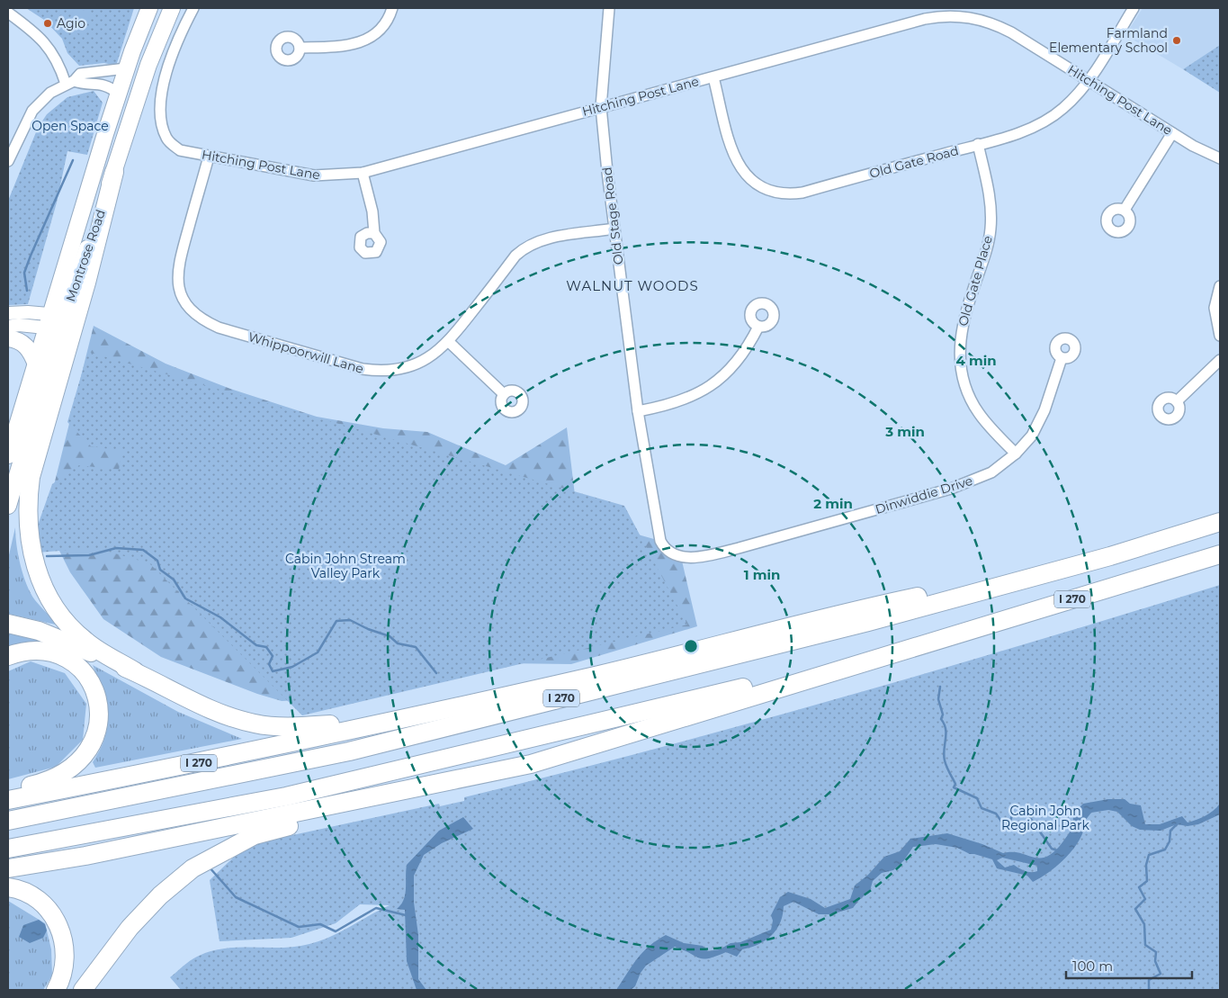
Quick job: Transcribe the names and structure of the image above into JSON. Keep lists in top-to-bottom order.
{
  "streets": {
    "highway": ["I 270"],
    "main road": ["Montrose Road"],
    "street": [
      "Hitching Post Lane",
      "Old Gate Road",
      "Old Stage Road",
      "Old Gate Place",
      "Whippoorwill Lane",
      "Dinwiddie Drive"
    ]
  },
  "crossings": [
    ["Hitching Post Lane", "Old Gate Road"],
    ["Hitching Post Lane", "Old Stage Road"],
    ["Hitching Post Lane", "Whippoorwill Lane"],
    ["Old Gate Road", "Old Gate Place"],
    ["Old Stage Road", "Whippoorwill Lane"],
    ["Old Stage Road", "Dinwiddie Drive"],
    ["Old Gate Place", "Dinwiddie Drive"]
  ],
  "districts": ["WALNUT WOODS"],
  "parks": ["Open Space", "Cabin John Stream Valley Park", "Cabin John Regional Park"],
  "places": ["Agio", "Farmland Elementary School"],
  "scale_bar": "100 m",
  "rings": [
    "4 min",
    "3 min",
    "2 min",
    "1 min"
  ]
}
